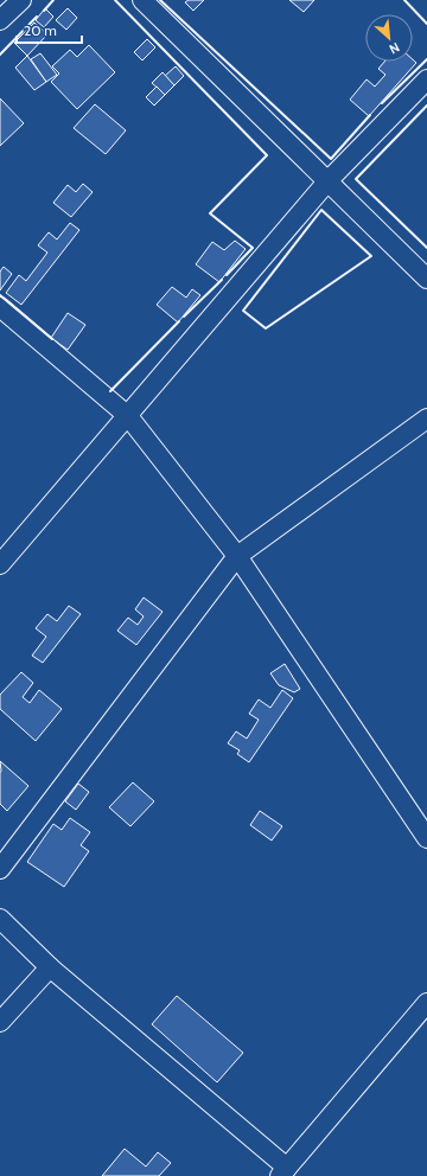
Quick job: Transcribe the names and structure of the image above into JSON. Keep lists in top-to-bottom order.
{
  "scale_bar": "20 m",
  "north": "bottom right"
}
